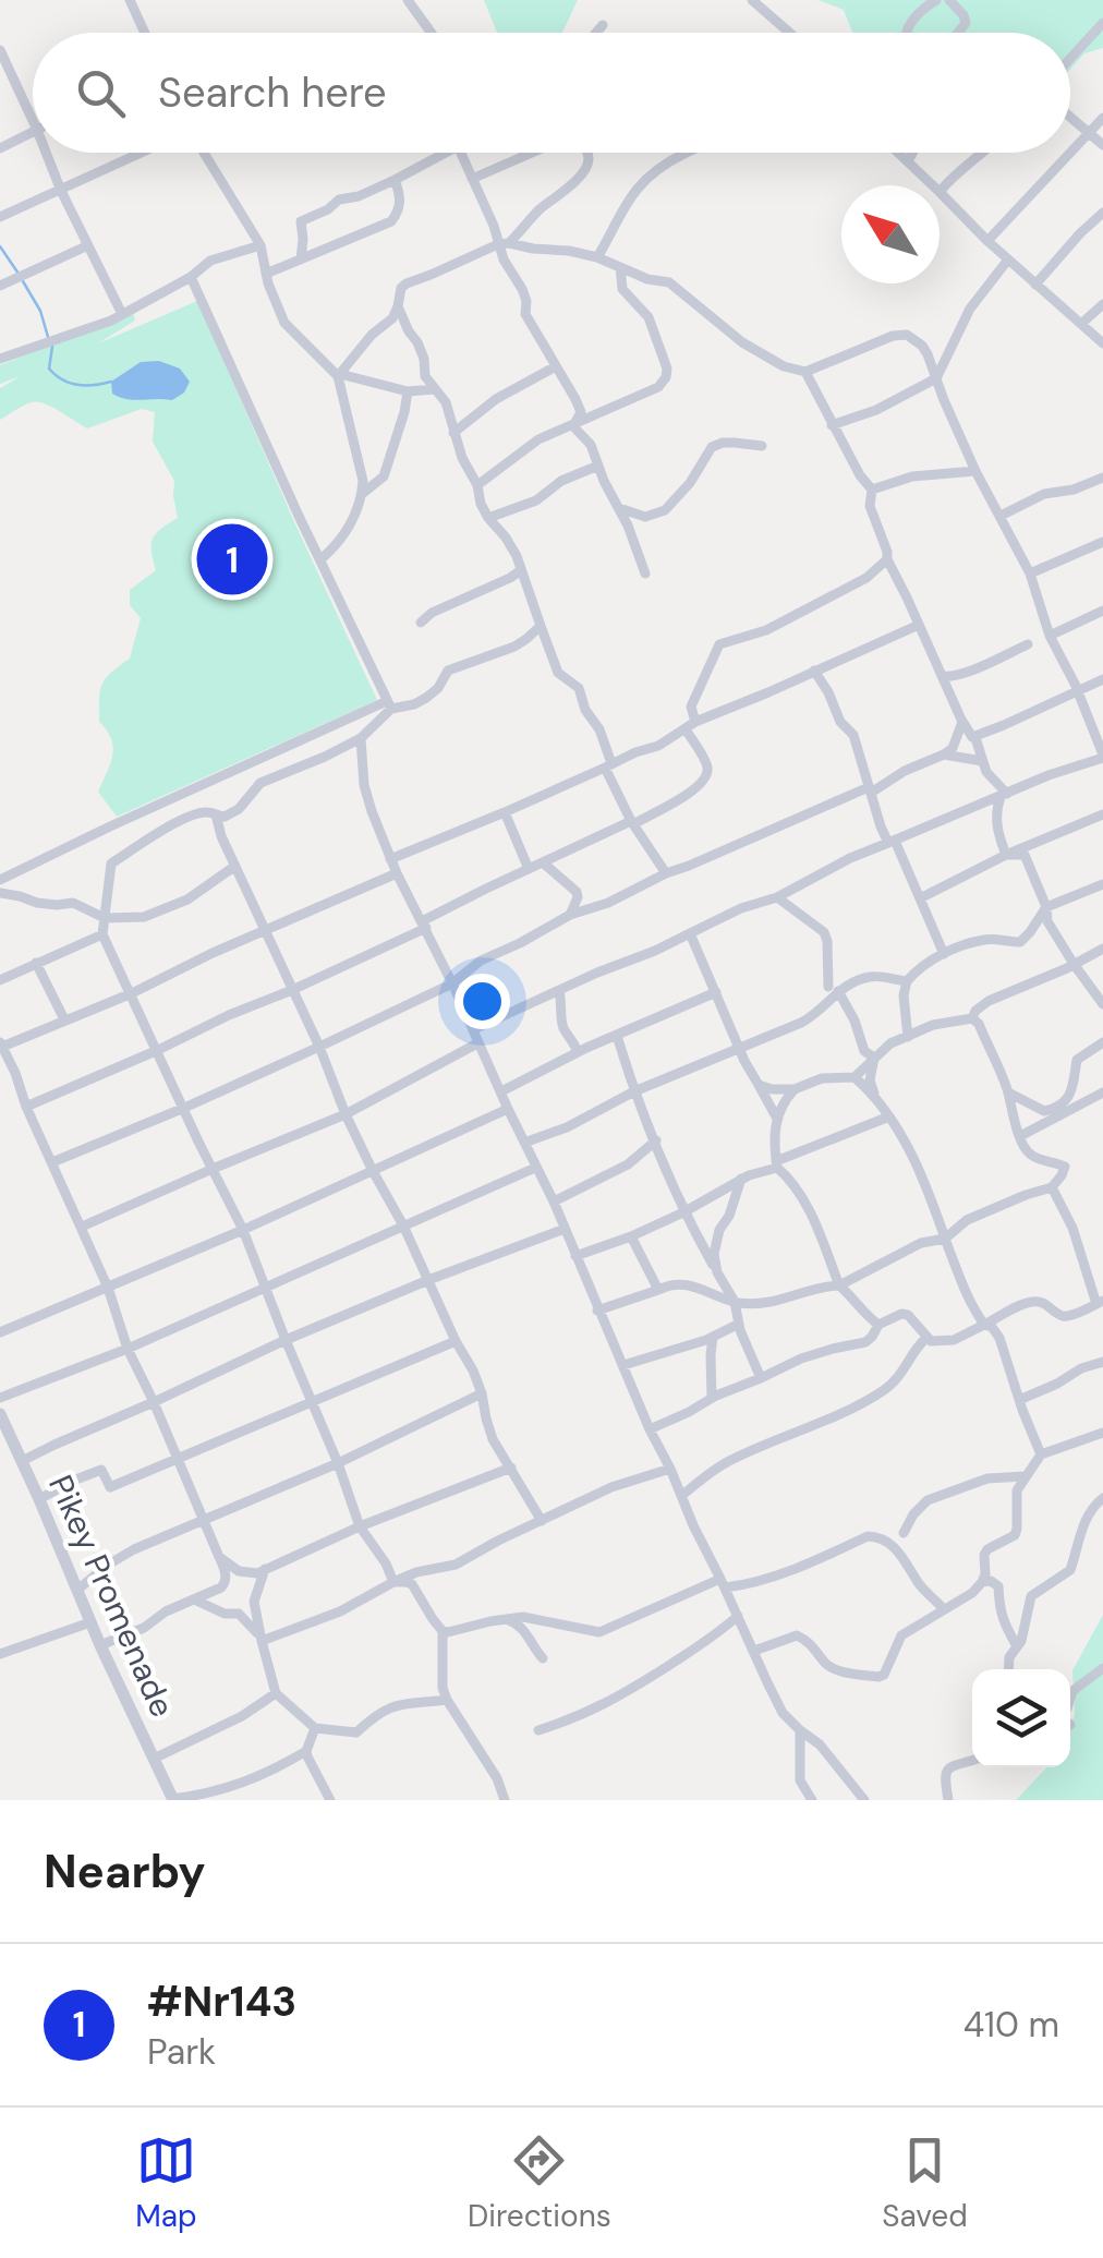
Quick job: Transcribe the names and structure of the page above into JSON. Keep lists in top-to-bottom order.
{
  "streets": {
    "street": ["Pikey Promenade"]
  },
  "north": "top left",
  "page": {
    "search": "Search here",
    "pins": "1",
    "heading": "Nearby",
    "list": [
      {
        "mark": "1",
        "name": "#Nr143",
        "note": "Park",
        "value": "410 m"
      }
    ],
    "nav": ["Map", "Directions", "Saved"]
  }
}
